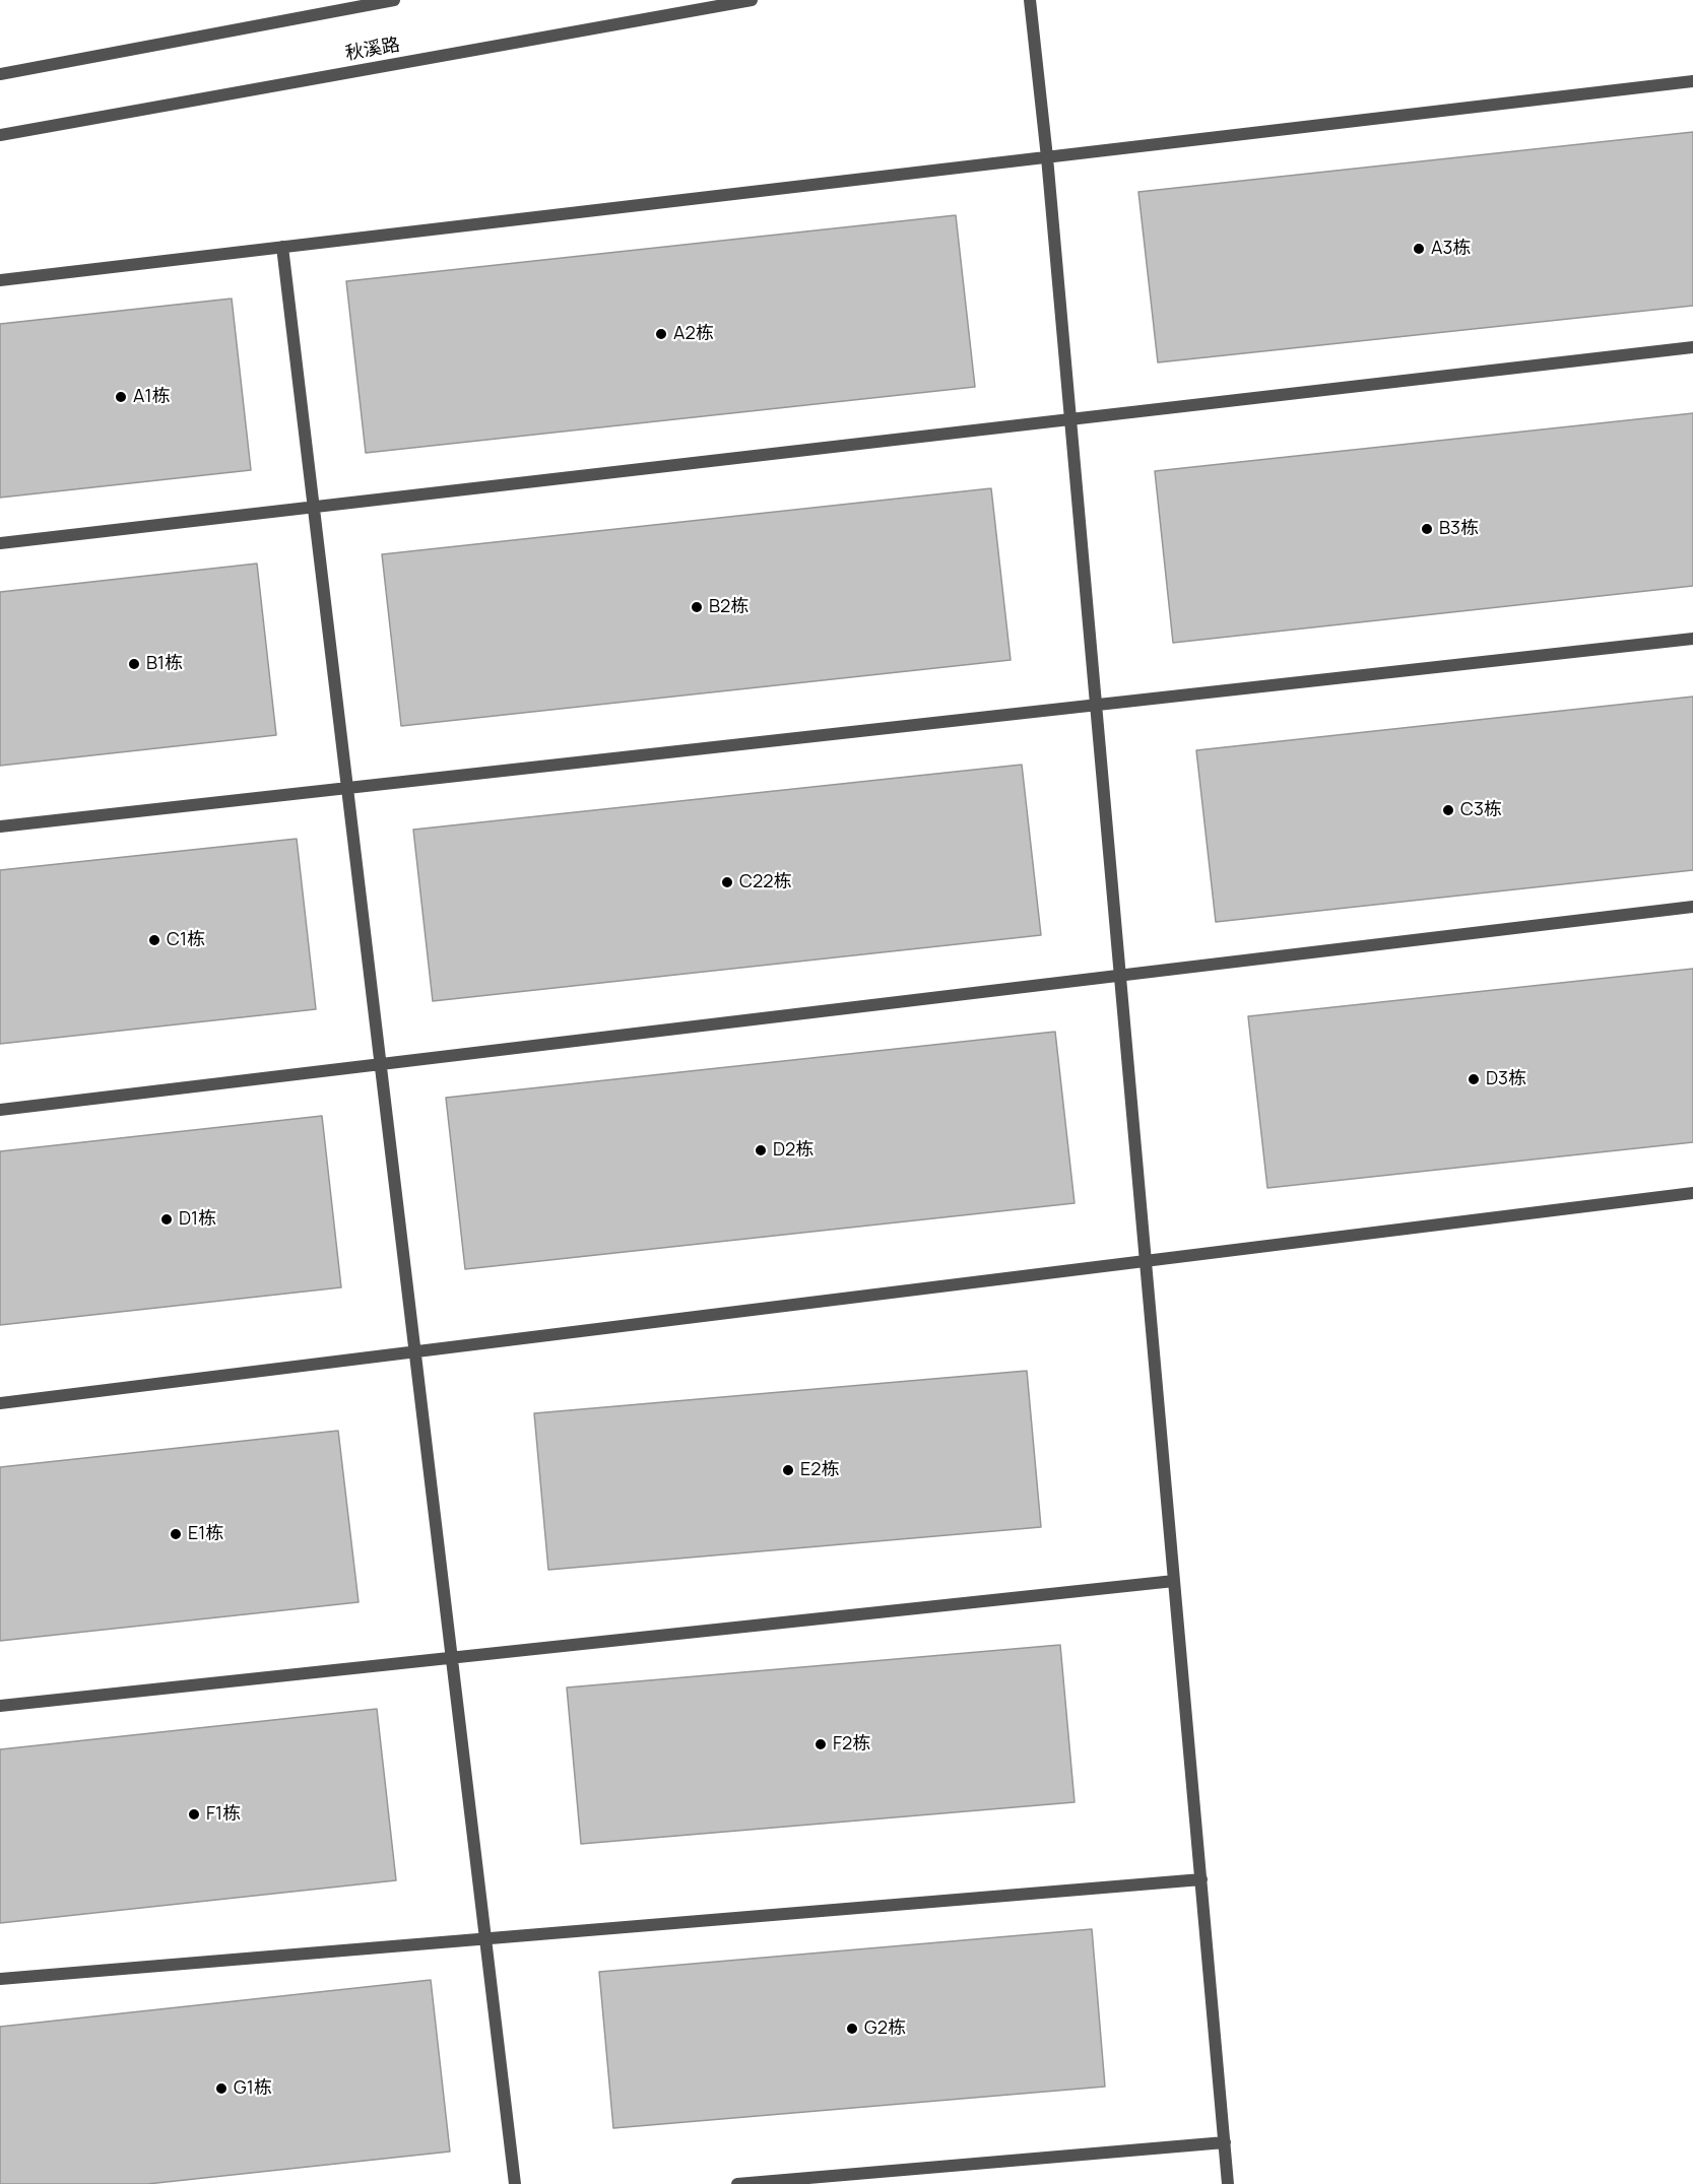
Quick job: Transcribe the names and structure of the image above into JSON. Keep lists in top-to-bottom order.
{
  "streets": {
    "street": ["秋溪路"]
  },
  "places": [
    "A3栋",
    "A2栋",
    "A1栋",
    "B3栋",
    "B2栋",
    "B1栋",
    "C3栋",
    "C22栋",
    "C1栋",
    "D3栋",
    "D2栋",
    "D1栋",
    "E2栋",
    "E1栋",
    "F2栋",
    "F1栋",
    "G2栋",
    "G1栋"
  ]
}
